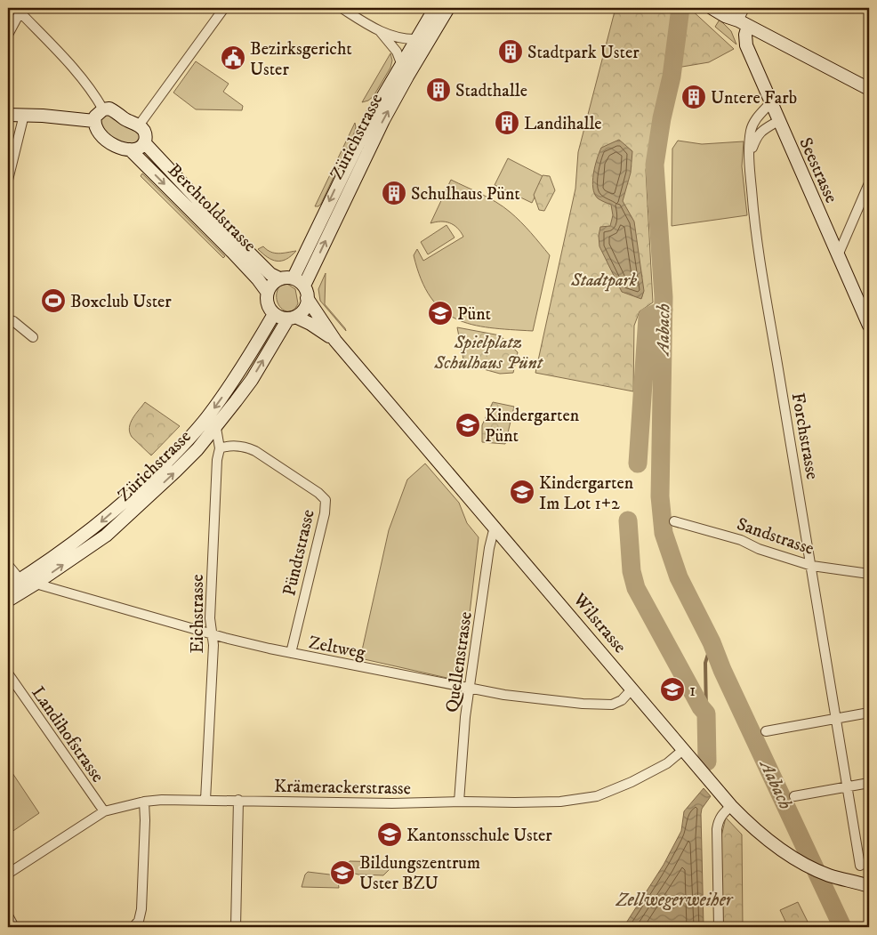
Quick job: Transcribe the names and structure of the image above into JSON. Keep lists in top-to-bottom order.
{
  "streets": {
    "main road": [
      "Zürichstrasse",
      "Seestrasse",
      "Berchtoldstrasse",
      "Wilstrasse"
    ],
    "street": [
      "Forchstrasse",
      "Sandstrasse",
      "Pündtstrasse",
      "Eichstrasse",
      "Zeltweg",
      "Quellenstrasse",
      "Landihofstrasse",
      "Krämerackerstrasse"
    ]
  },
  "crossings": [
    ["Zürichstrasse", "Berchtoldstrasse"],
    ["Zürichstrasse", "Eichstrasse"],
    ["Zürichstrasse", "Wilstrasse"],
    ["Zürichstrasse", "Zeltweg"],
    ["Seestrasse", "Forchstrasse"],
    ["Berchtoldstrasse", "Wilstrasse"],
    ["Forchstrasse", "Sandstrasse"],
    ["Pündtstrasse", "Eichstrasse"],
    ["Pündtstrasse", "Zeltweg"],
    ["Eichstrasse", "Zeltweg"],
    ["Eichstrasse", "Krämerackerstrasse"],
    ["Wilstrasse", "Zeltweg"],
    ["Wilstrasse", "Quellenstrasse"],
    ["Wilstrasse", "Krämerackerstrasse"],
    ["Zeltweg", "Quellenstrasse"],
    ["Quellenstrasse", "Krämerackerstrasse"],
    ["Landihofstrasse", "Krämerackerstrasse"]
  ],
  "water": ["Aabach", "Zellwegerweiher"],
  "parks": ["Stadtpark", "Spielplatz Schulhaus Pünt"],
  "places": {
    "building": [
      "Stadtpark Uster",
      "Stadthalle",
      "Untere Farb",
      "Landihalle",
      "Schulhaus Pünt"
    ],
    "public building": ["Bezirksgericht Uster"],
    "sports": ["Boxclub Uster"],
    "school or university": [
      "Pünt",
      "Kindergarten Pünt",
      "Kindergarten Im Lot 1+2",
      "1",
      "Kantonsschule Uster",
      "Bildungszentrum Uster BZU"
    ]
  }
}
